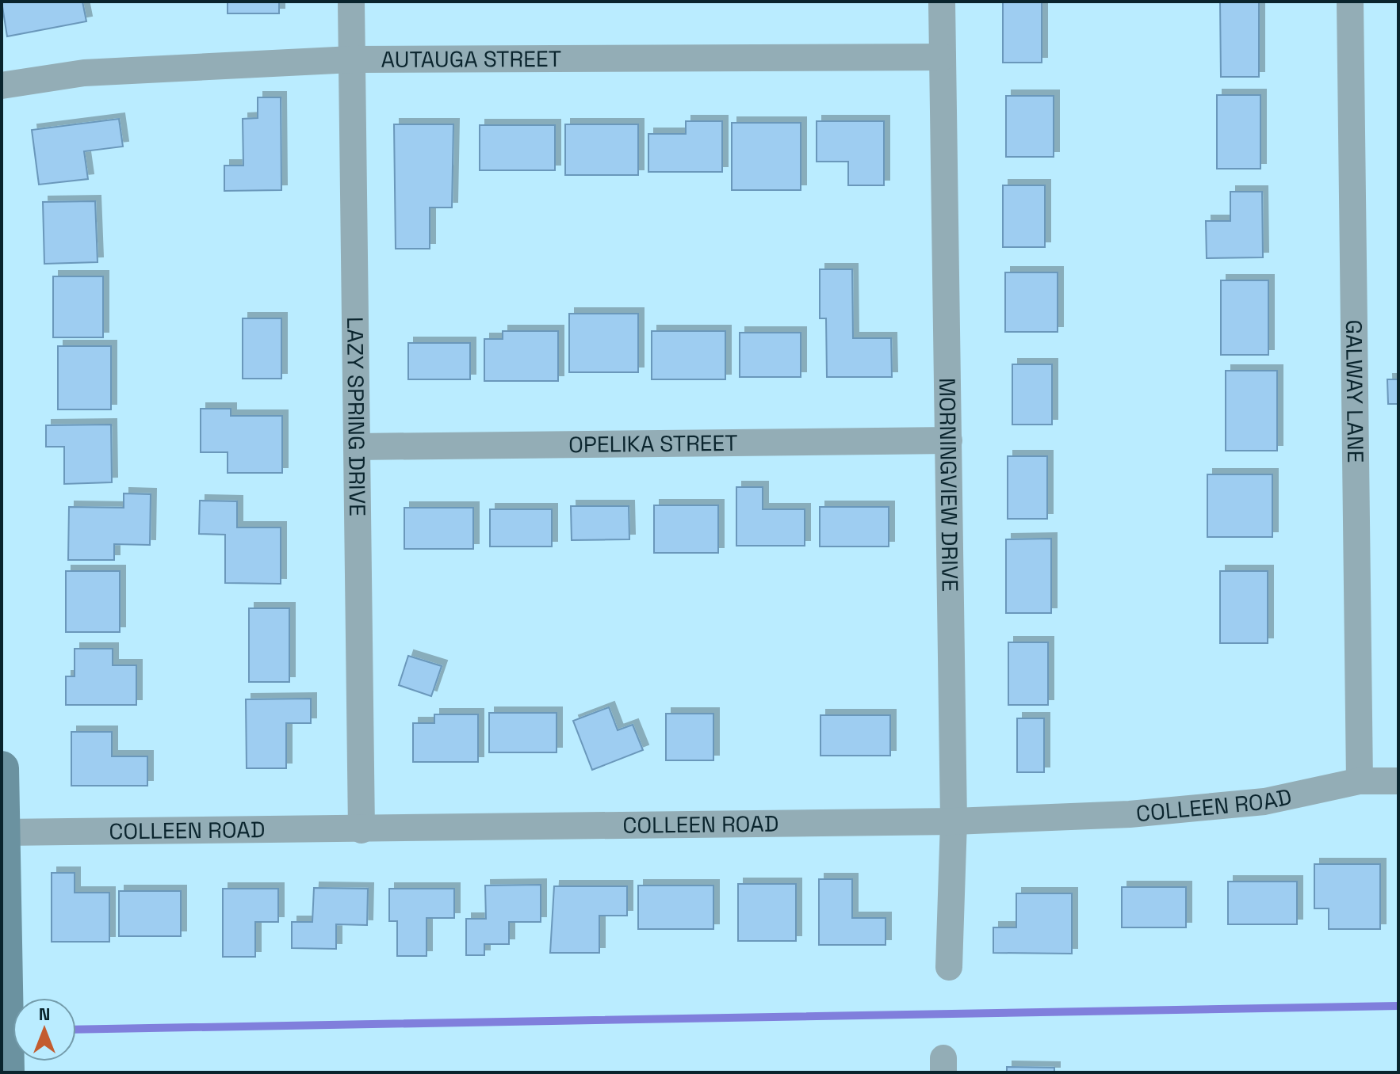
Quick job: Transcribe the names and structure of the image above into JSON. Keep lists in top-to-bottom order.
{
  "streets": {
    "street": [
      "AUTAUGA STREET",
      "GALWAY LANE",
      "LAZY SPRING DRIVE",
      "OPELIKA STREET",
      "MORNINGVIEW DRIVE",
      "COLLEEN ROAD"
    ]
  },
  "crossings": [
    ["AUTAUGA STREET", "LAZY SPRING DRIVE"],
    ["AUTAUGA STREET", "MORNINGVIEW DRIVE"],
    ["GALWAY LANE", "COLLEEN ROAD"],
    ["LAZY SPRING DRIVE", "OPELIKA STREET"],
    ["LAZY SPRING DRIVE", "COLLEEN ROAD"],
    ["OPELIKA STREET", "MORNINGVIEW DRIVE"],
    ["MORNINGVIEW DRIVE", "COLLEEN ROAD"]
  ],
  "north": "top"
}
